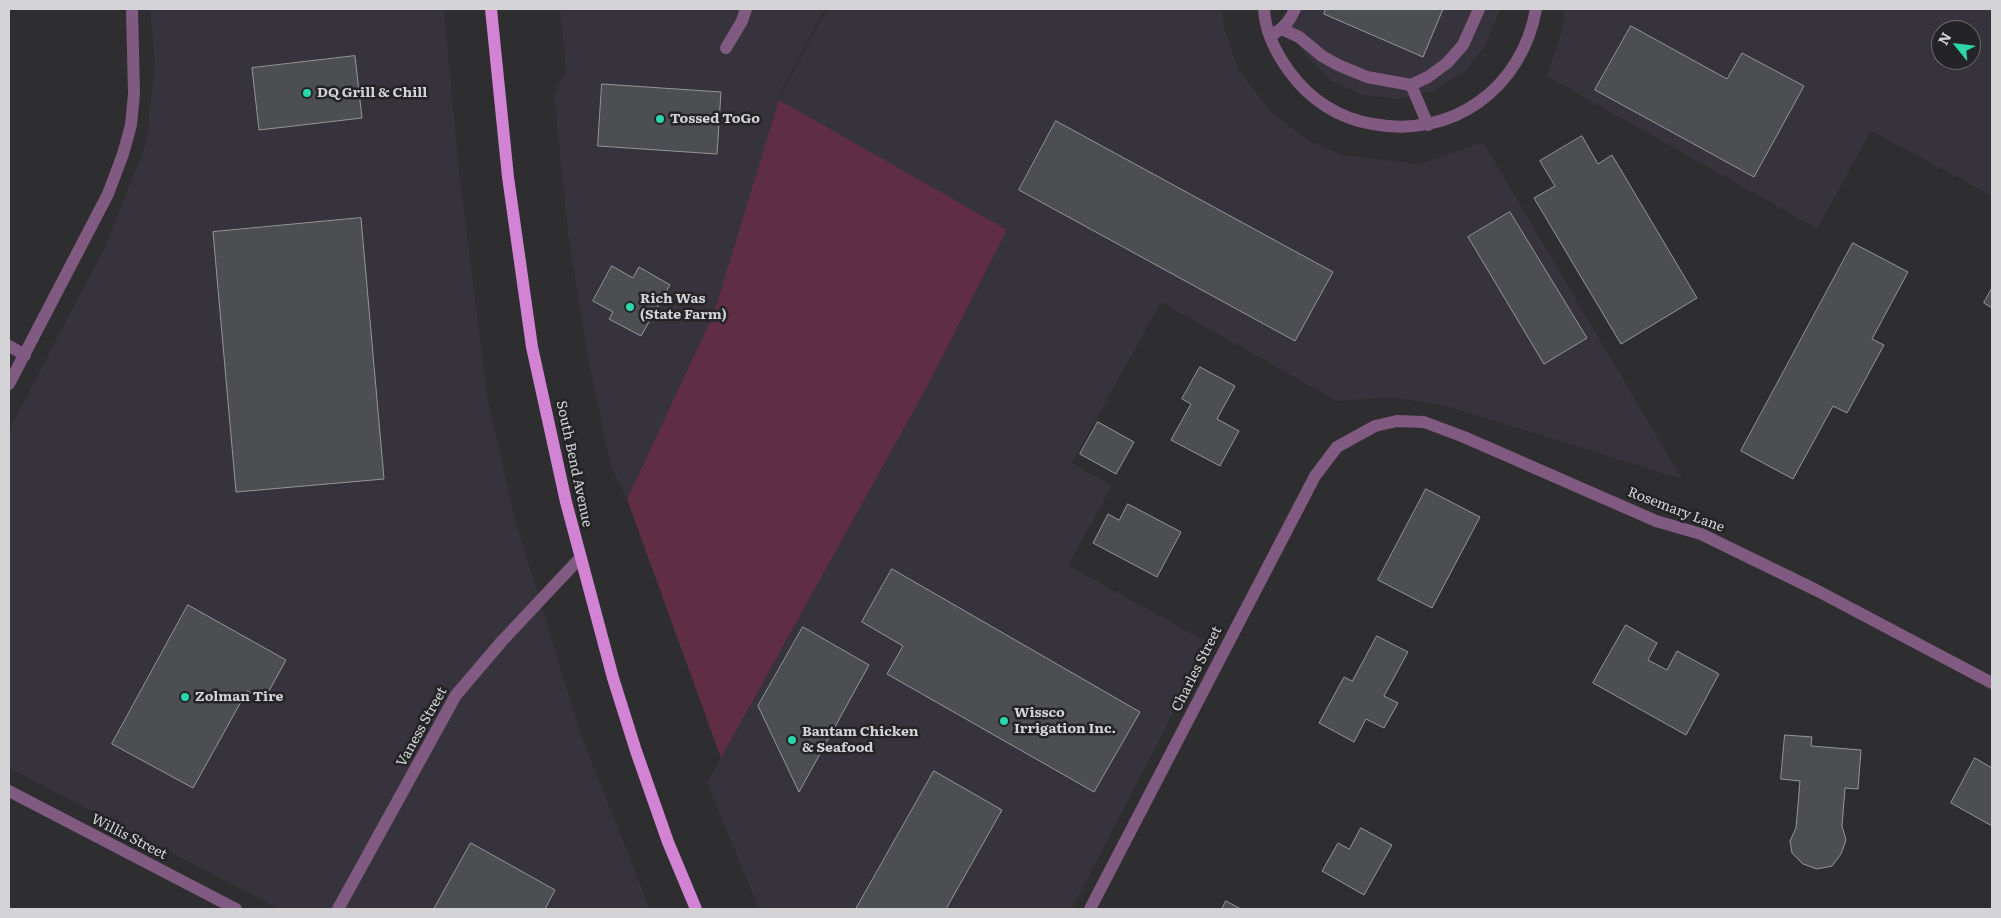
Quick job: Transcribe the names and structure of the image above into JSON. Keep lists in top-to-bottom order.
{
  "streets": {
    "main road": ["South Bend Avenue"],
    "street": [
      "Rosemary Lane",
      "Charles Street",
      "Vaness Street",
      "Willis Street"
    ]
  },
  "crossings": [
    ["South Bend Avenue", "Vaness Street"],
    ["Rosemary Lane", "Charles Street"]
  ],
  "places": [
    "DQ Grill & Chill",
    "Tossed ToGo",
    "Rich Was (State Farm)",
    "Zolman Tire",
    "Wissco Irrigation Inc.",
    "Bantam Chicken & Seafood"
  ],
  "north": "top left"
}
